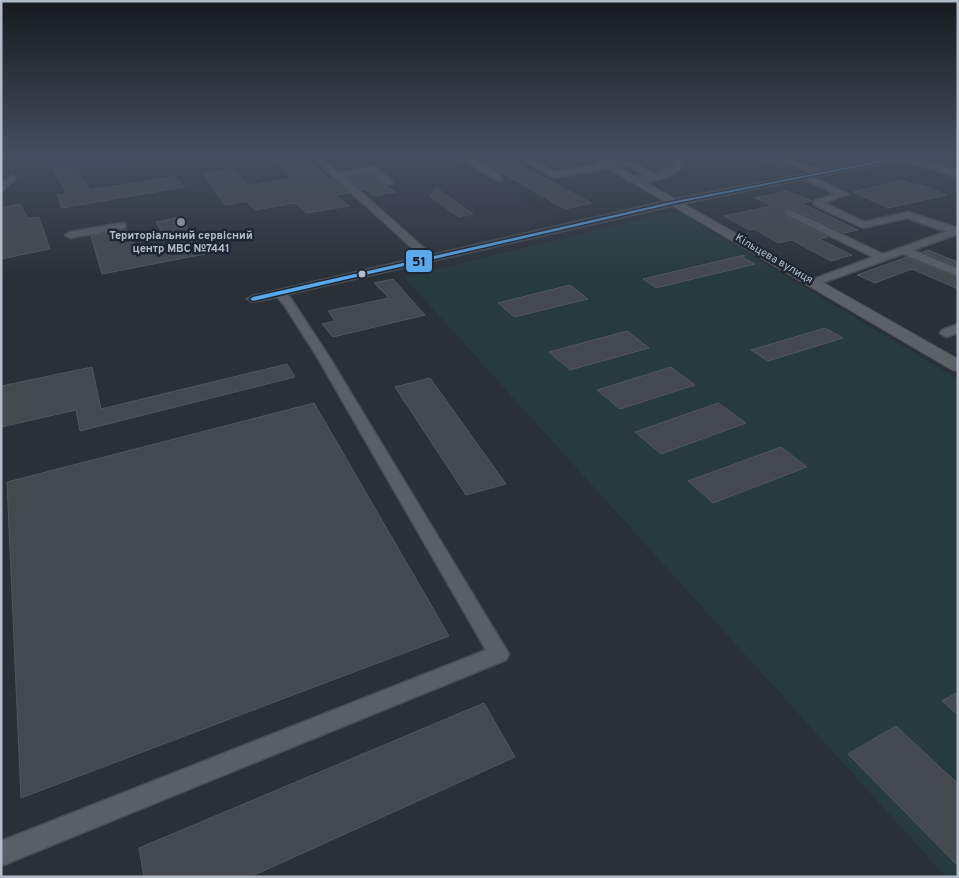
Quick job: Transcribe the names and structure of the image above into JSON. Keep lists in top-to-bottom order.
{
  "streets": {
    "main road": ["Кільцева вулиця"]
  },
  "places": ["Територіальний сервісний центр МВС №7441"],
  "lines": ["transit line 51"]
}
